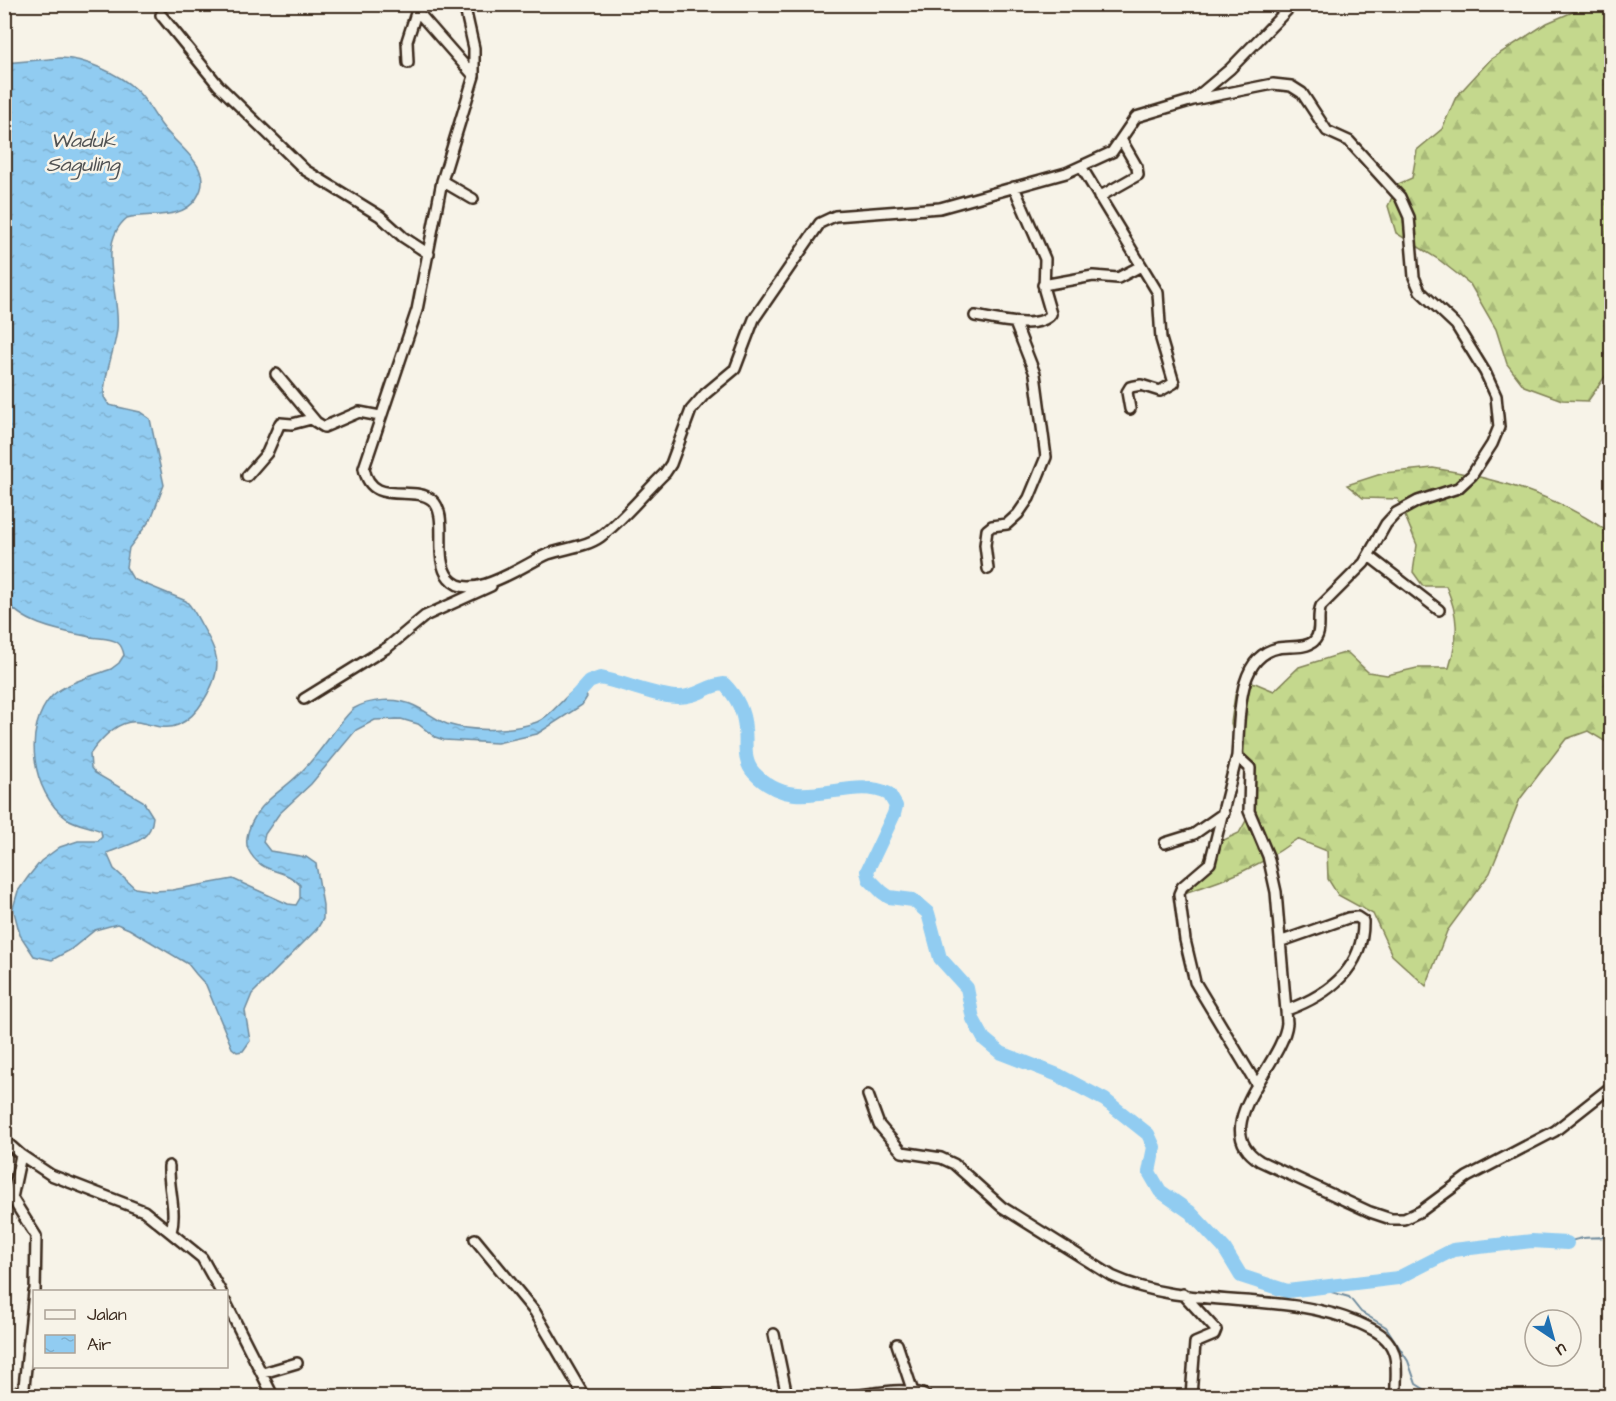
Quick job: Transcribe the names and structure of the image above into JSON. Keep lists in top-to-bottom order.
{
  "water": ["Waduk Saguling"],
  "legend": ["Jalan", "Air"],
  "north": "bottom right"
}
